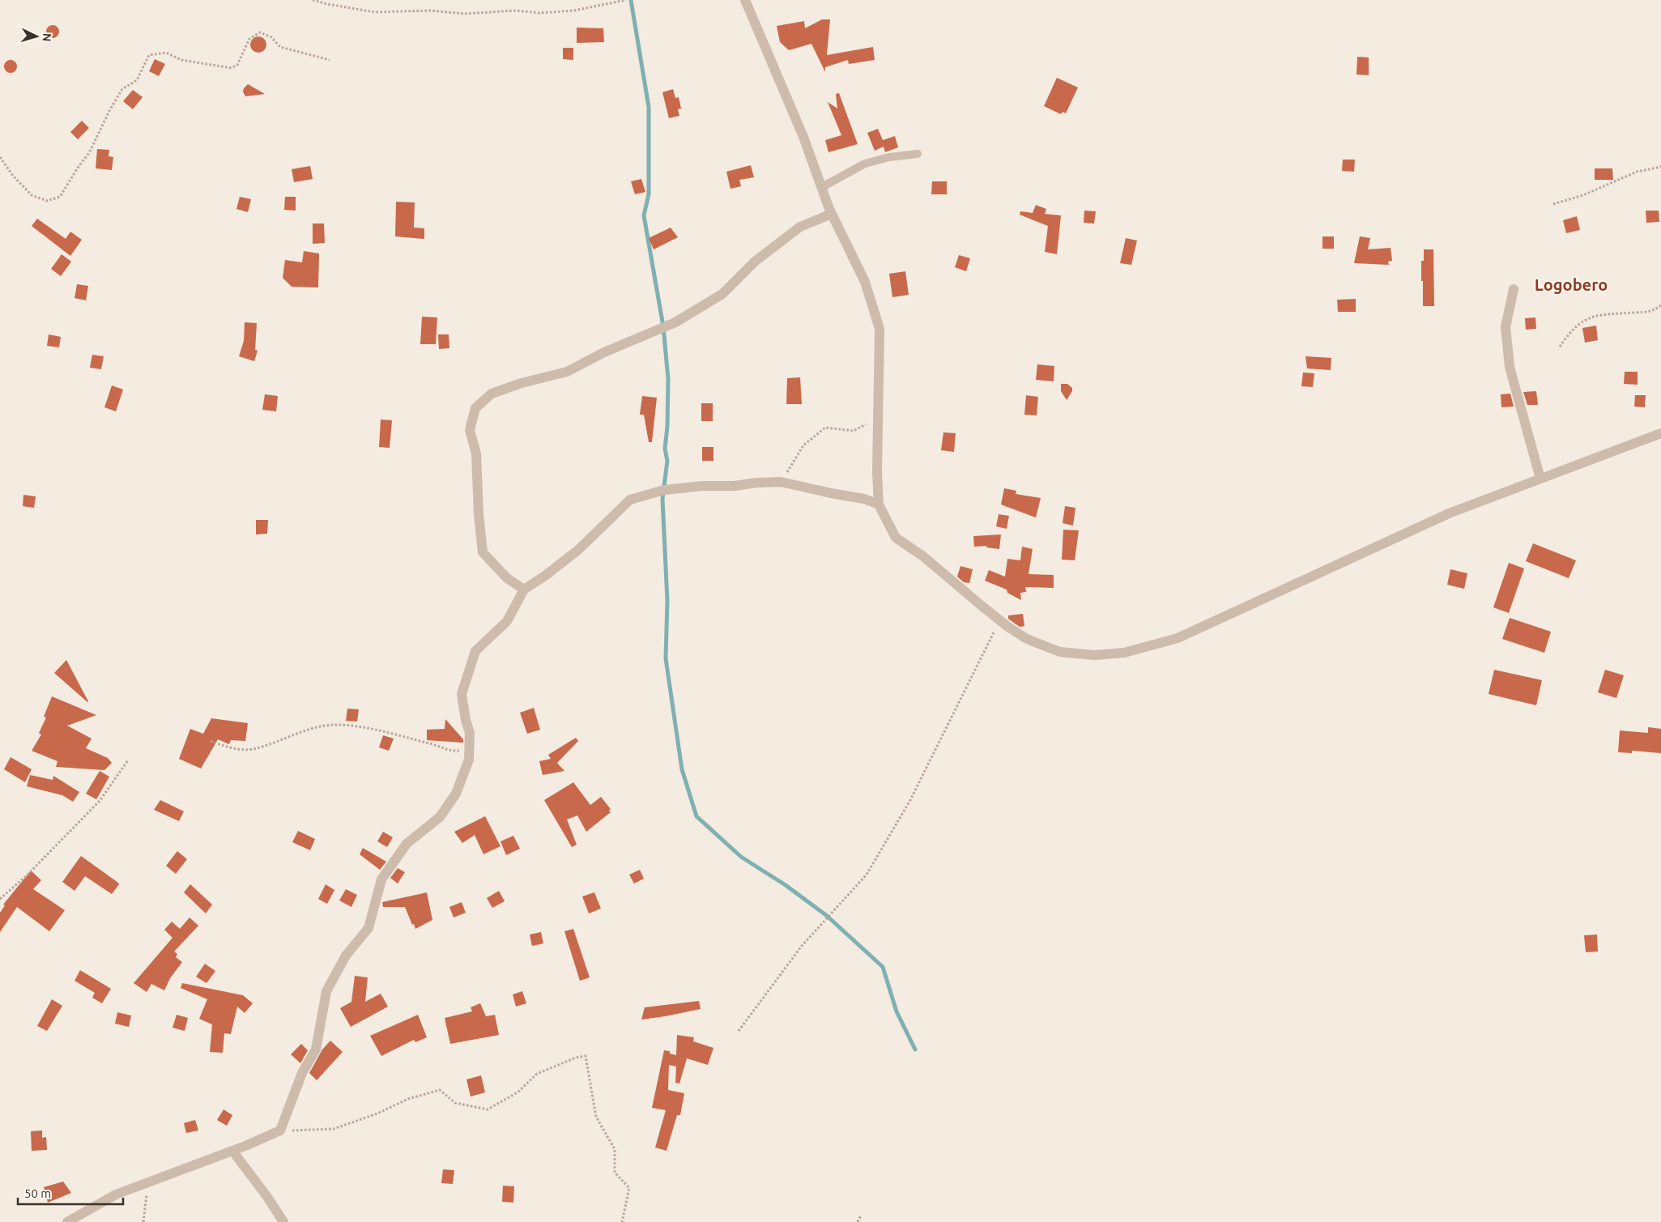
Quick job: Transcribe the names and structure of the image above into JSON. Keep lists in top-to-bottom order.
{
  "districts": ["Logobero"],
  "scale_bar": "50 m",
  "north": "right"
}
